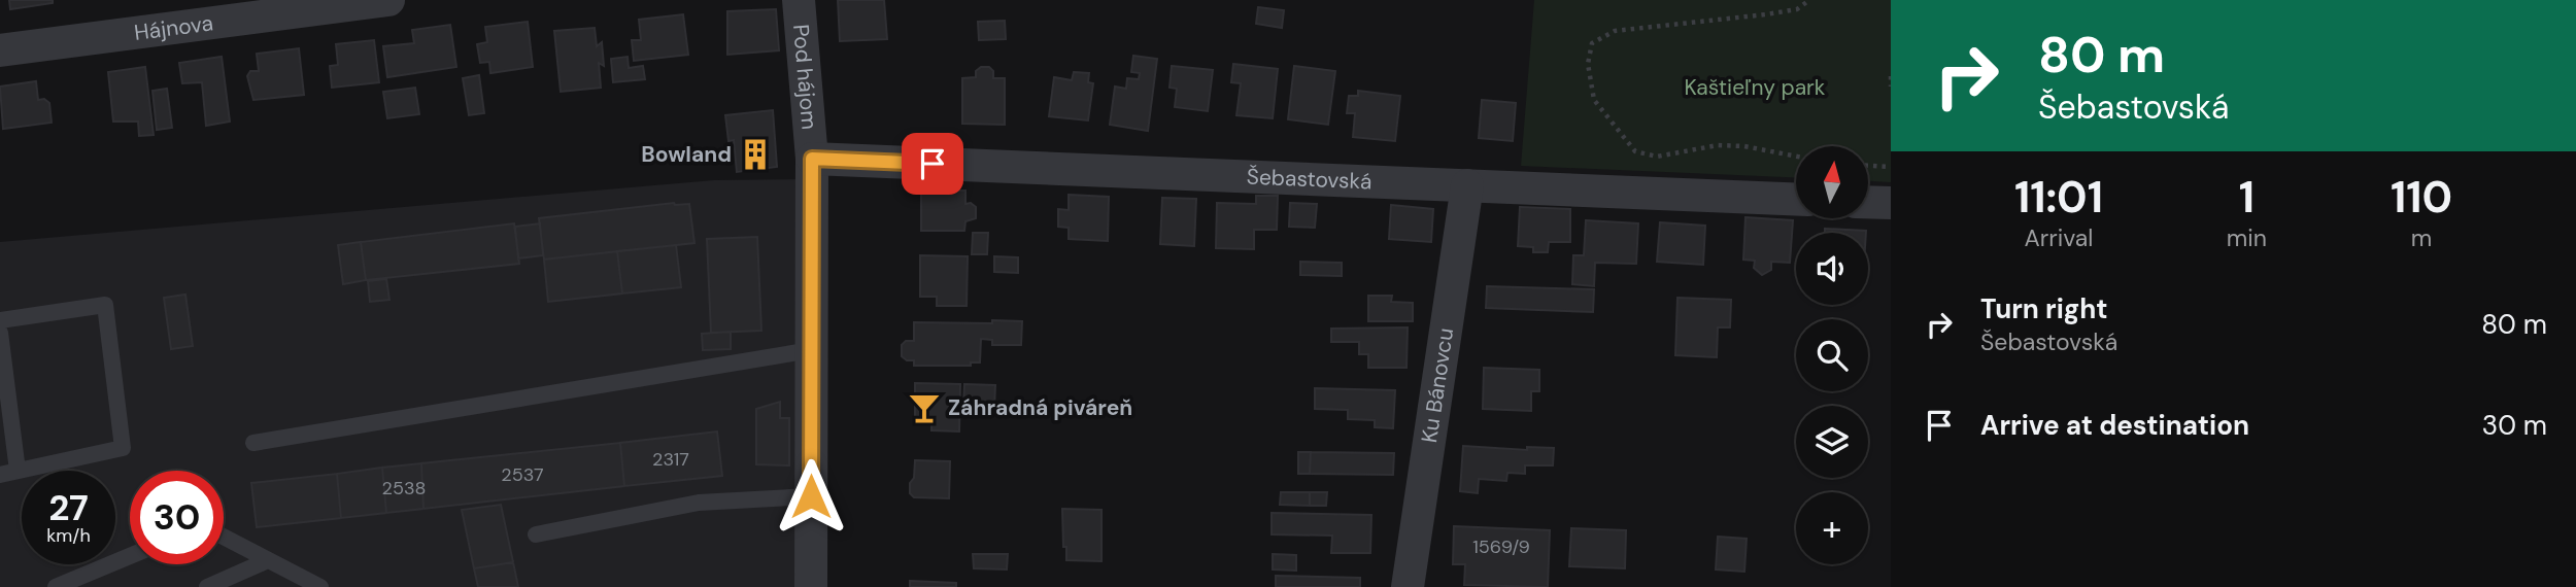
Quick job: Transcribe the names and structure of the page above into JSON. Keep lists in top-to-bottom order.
{
  "streets": {
    "street": [
      "Hájnova",
      "Pod hájom",
      "Šebastovská",
      "Ku Bánovcu"
    ]
  },
  "crossings": [
    ["Pod hájom", "Šebastovská"],
    ["Šebastovská", "Ku Bánovcu"]
  ],
  "parks": ["Kaštieľny park"],
  "places": {
    "building": ["Bowland"],
    "bar": ["Záhradná piváreň"]
  },
  "house_numbers": [
    "2317",
    "2537",
    "2538",
    "1569/9"
  ],
  "north": "top",
  "page": {
    "turn": ["80 m", "Šebastovská"],
    "map_buttons": "+",
    "eta": [
      "11:01",
      "Arrival",
      "1",
      "min",
      "110",
      "m"
    ],
    "list": [
      {
        "name": "Turn right",
        "note": "Šebastovská",
        "value": "80 m"
      },
      {
        "name": "Arrive at destination",
        "value": "30 m"
      }
    ],
    "speed": "27 km/h",
    "limit": "30"
  }
}
